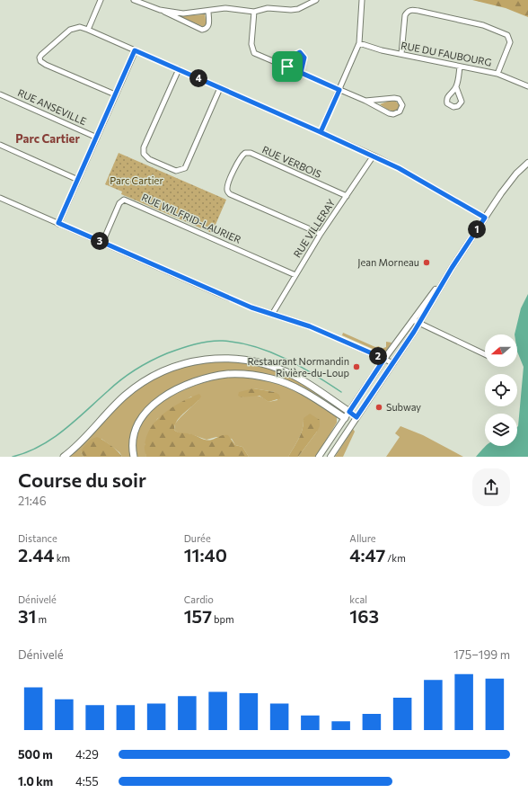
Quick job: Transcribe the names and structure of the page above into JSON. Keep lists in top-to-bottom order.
{
  "streets": {
    "street": [
      "RUE DU FAUBOURG",
      "RUE ANSEVILLE",
      "RUE VERBOIS",
      "RUE WILFRID-LAURIER",
      "RUE VILLERAY"
    ]
  },
  "crossings": [
    ["RUE VERBOIS", "RUE VILLERAY"],
    ["RUE WILFRID-LAURIER", "RUE VILLERAY"]
  ],
  "districts": ["Parc Cartier"],
  "parks": ["Parc Cartier"],
  "places": ["Jean Morneau", "Restaurant Normandin Rivière-du-Loup", "Subway"],
  "north": "left",
  "page": {
    "pins": [
      "4",
      "1",
      "3",
      "2"
    ],
    "heading": ["Course du soir", "21:46"],
    "stats": [
      ["Distance", "2.44 km"],
      ["Durée", "11:40"],
      ["Allure", "4:47 /km"],
      ["Dénivelé", "31 m"],
      ["Cardio", "157 bpm"],
      ["kcal", "163"]
    ],
    "chart": ["Dénivelé", "175–199 m"],
    "list": [
      {
        "name": "500 m",
        "note": "4:29"
      },
      {
        "name": "1.0 km",
        "note": "4:55"
      }
    ]
  }
}
